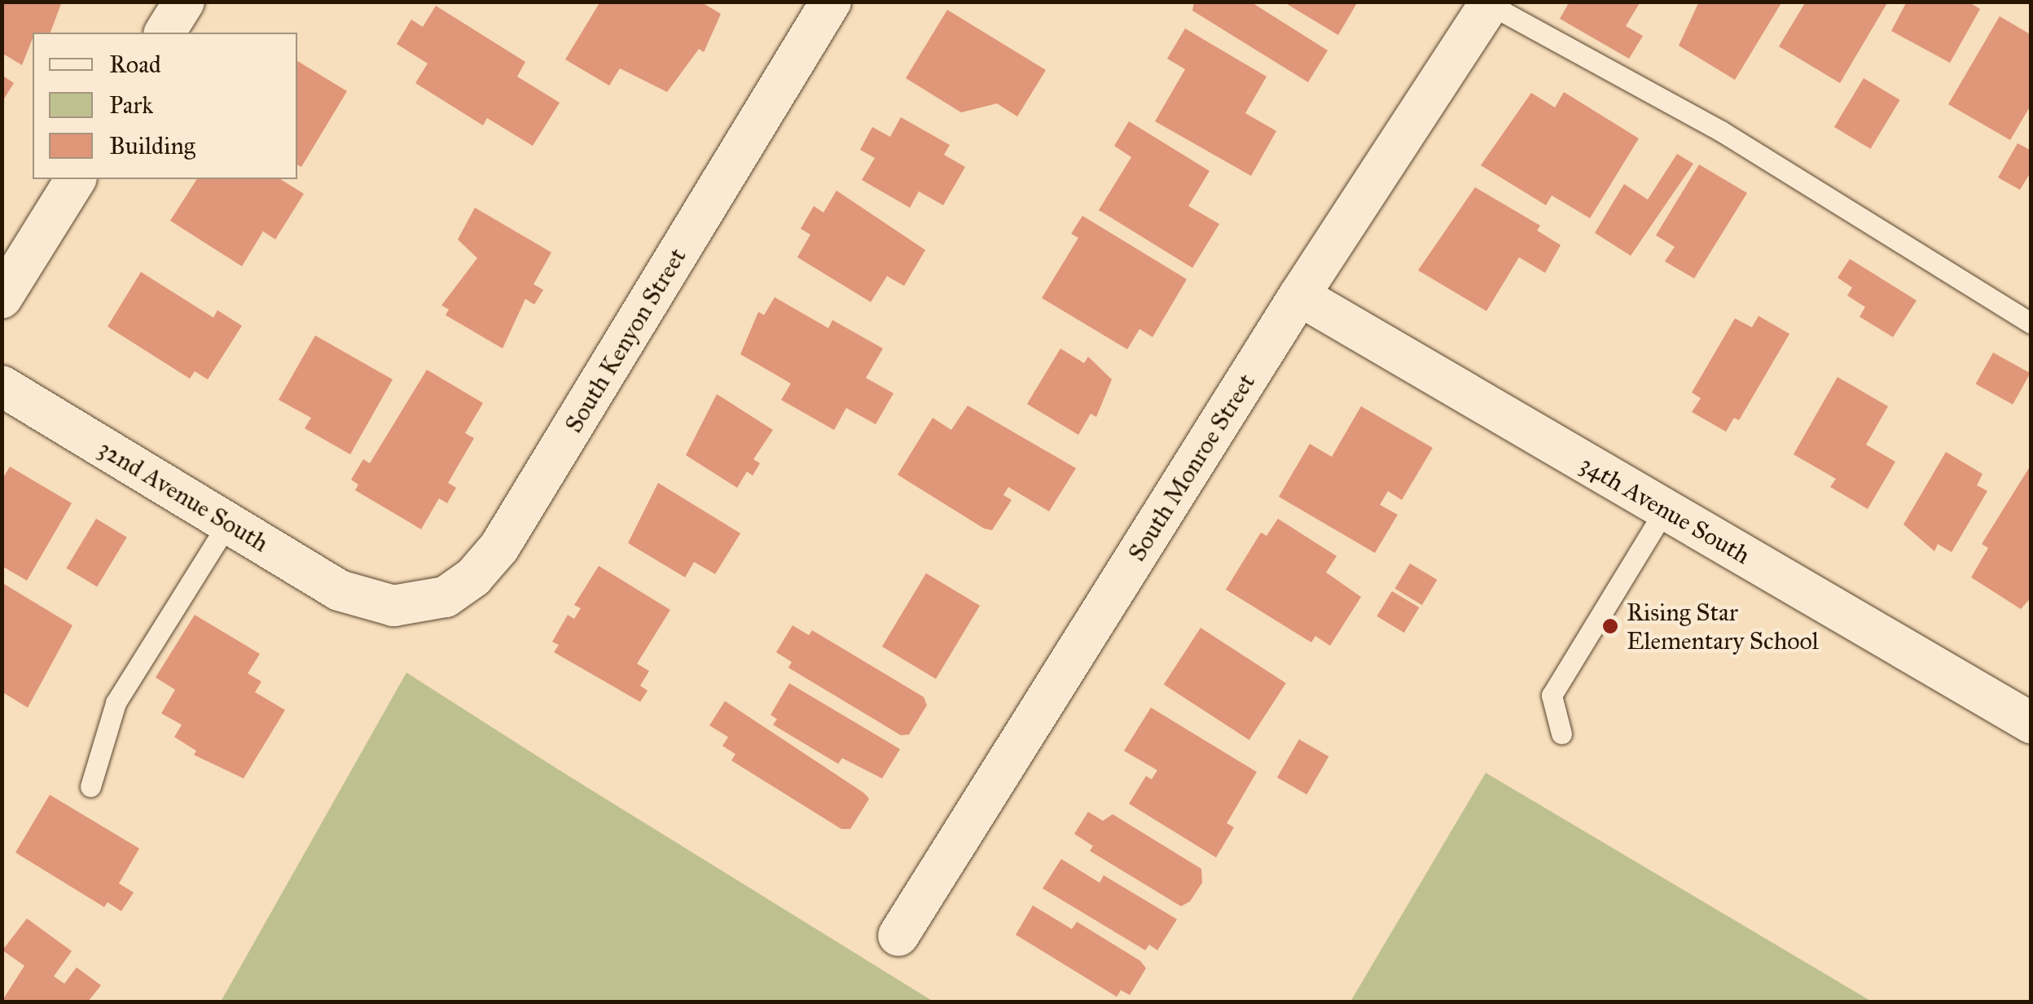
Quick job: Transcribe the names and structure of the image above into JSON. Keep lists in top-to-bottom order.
{
  "streets": {
    "street": [
      "South Kenyon Street",
      "South Monroe Street",
      "32nd Avenue South",
      "34th Avenue South"
    ]
  },
  "crossings": [
    ["South Kenyon Street", "32nd Avenue South"],
    ["South Monroe Street", "34th Avenue South"]
  ],
  "places": ["Rising Star Elementary School"],
  "legend": ["Road", "Park", "Building"]
}
